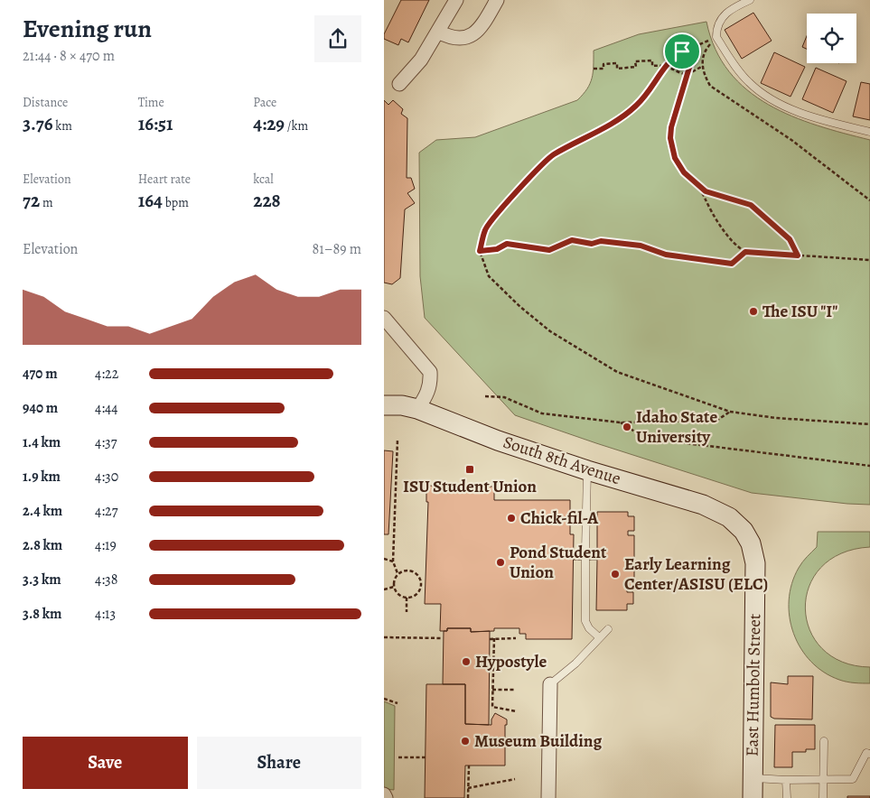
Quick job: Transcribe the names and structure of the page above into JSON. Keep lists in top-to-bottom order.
{
  "streets": {
    "street": ["South 8th Avenue", "East Humbolt Street"]
  },
  "crossings": [
    ["South 8th Avenue", "East Humbolt Street"]
  ],
  "places": {
    "other": [
      "The ISU \"I\"",
      "Idaho State University",
      "Chick-fil-A",
      "Pond Student Union",
      "Early Learning Center/ASISU (ELC)",
      "Hypostyle",
      "Museum Building"
    ],
    "transit": ["ISU Student Union"]
  },
  "page": {
    "heading": ["Evening run", "21:44 · 8 × 470 m"],
    "stats": [
      ["Distance", "3.76 km"],
      ["Time", "16:51"],
      ["Pace", "4:29 /km"],
      ["Elevation", "72 m"],
      ["Heart rate", "164 bpm"],
      ["kcal", "228"]
    ],
    "chart": ["Elevation", "81–89 m"],
    "list": [
      {
        "name": "470 m",
        "note": "4:22"
      },
      {
        "name": "940 m",
        "note": "4:44"
      },
      {
        "name": "1.4 km",
        "note": "4:37"
      },
      {
        "name": "1.9 km",
        "note": "4:30"
      },
      {
        "name": "2.4 km",
        "note": "4:27"
      },
      {
        "name": "2.8 km",
        "note": "4:19"
      },
      {
        "name": "3.3 km",
        "note": "4:38"
      },
      {
        "name": "3.8 km",
        "note": "4:13"
      }
    ],
    "buttons": ["Save", "Share"]
  }
}
